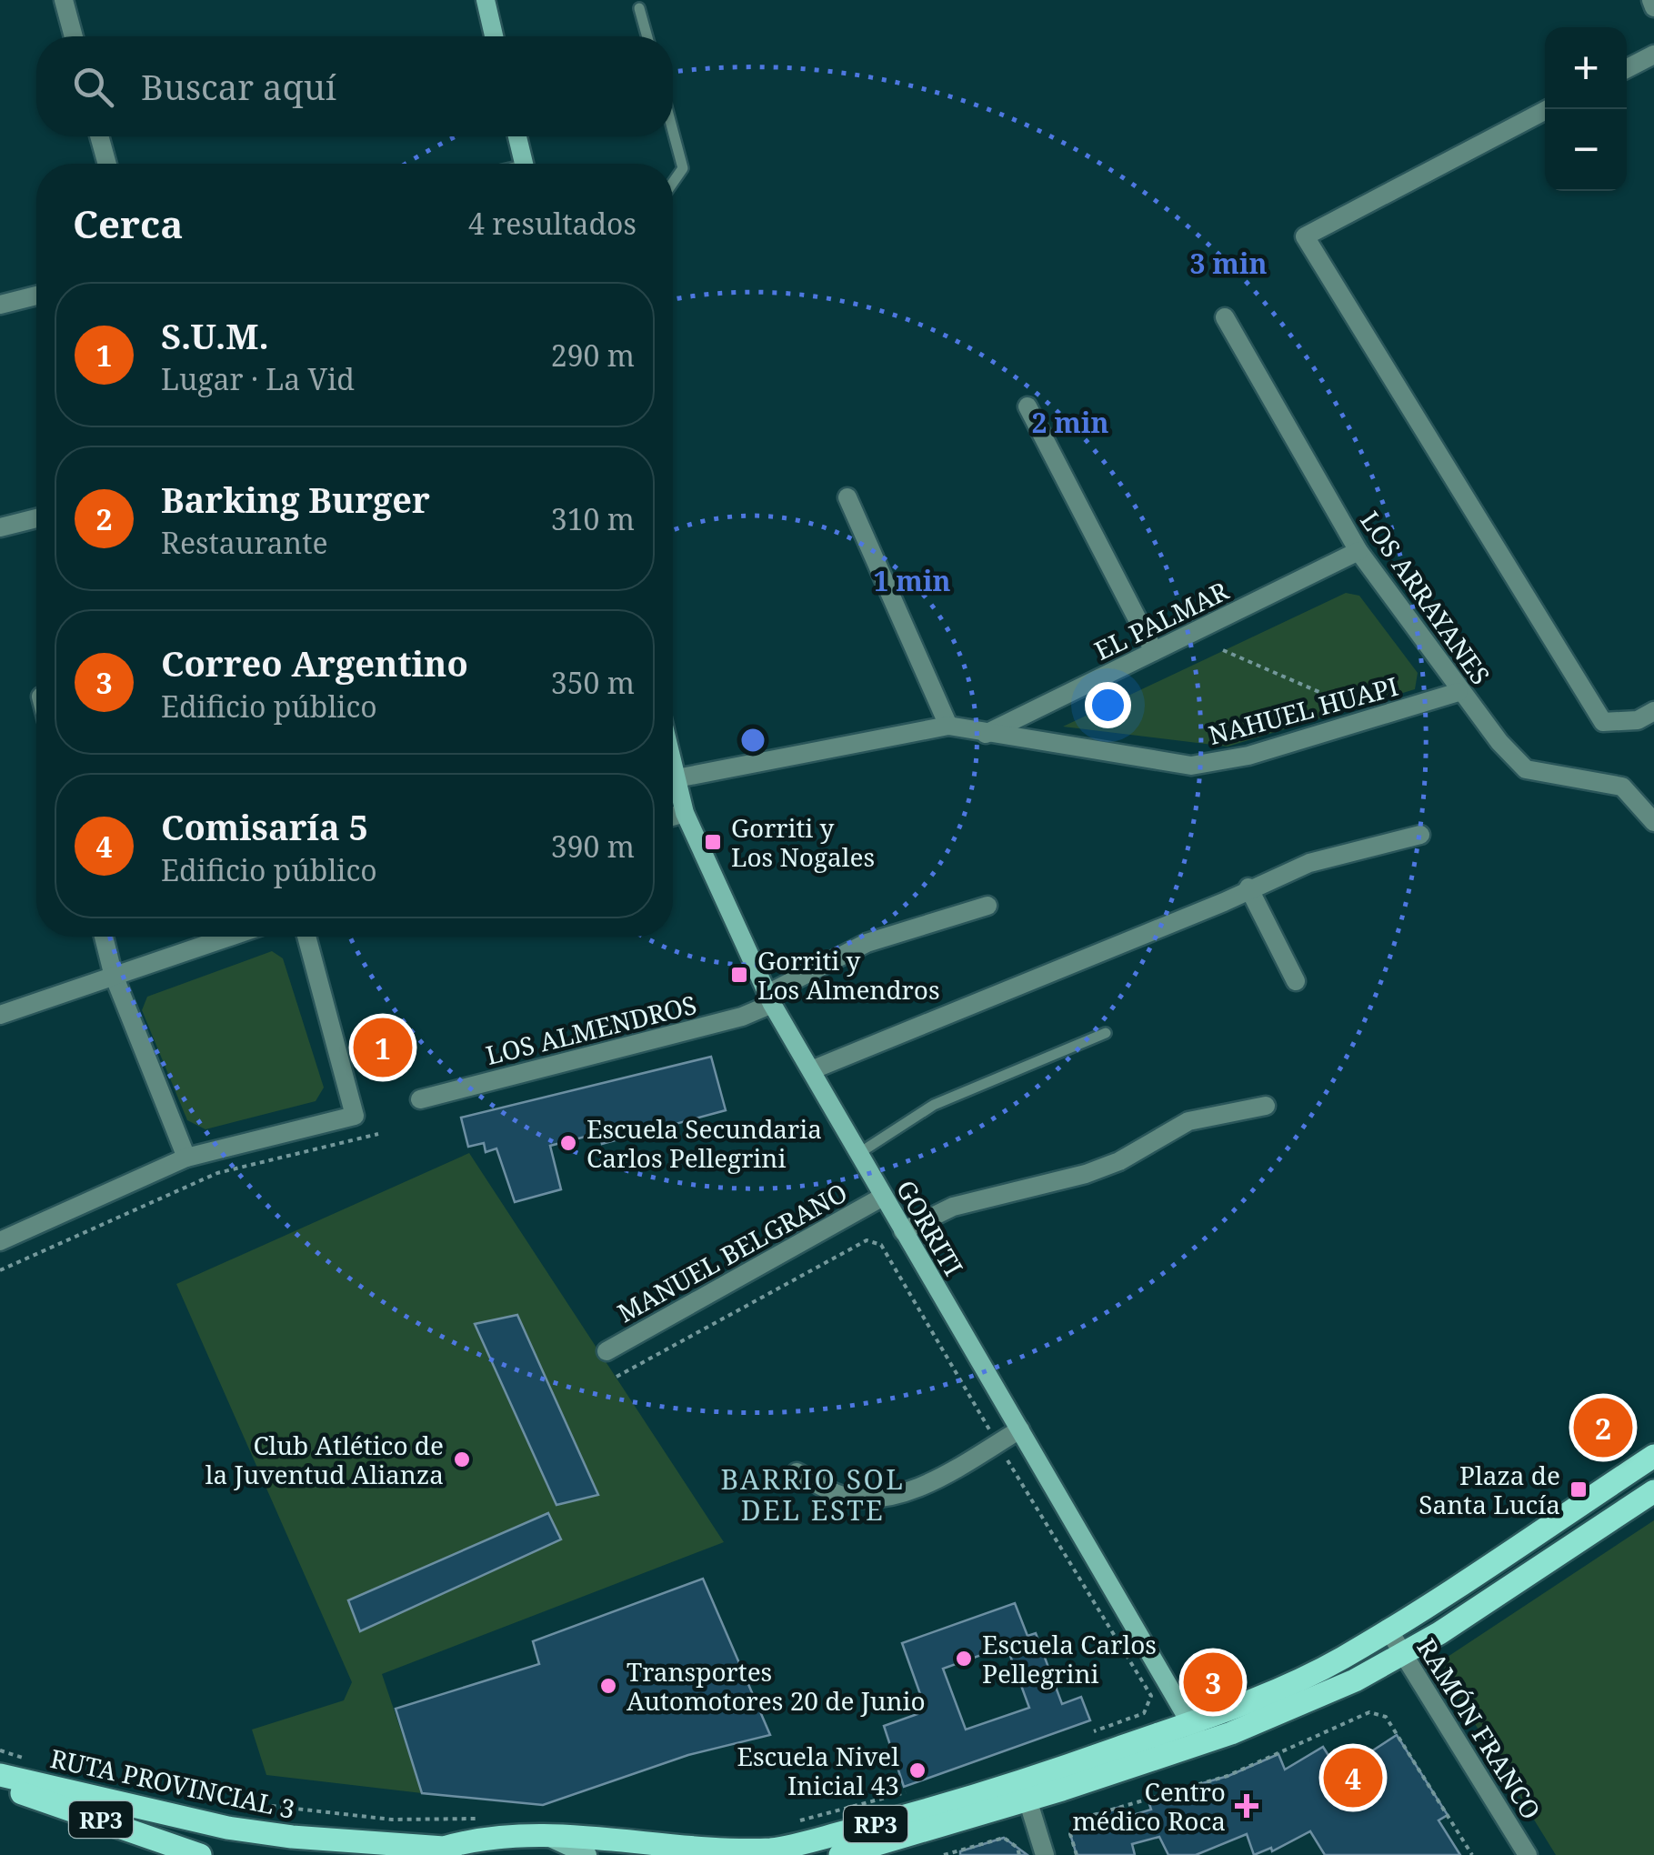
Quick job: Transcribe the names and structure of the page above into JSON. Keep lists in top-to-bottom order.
{
  "streets": {
    "main road": ["RUTA PROVINCIAL 3", "RP3"],
    "street": [
      "LOS ARRAYANES",
      "EL PALMAR",
      "NAHUEL HUAPI",
      "LOS ALMENDROS",
      "GORRITI",
      "MANUEL BELGRANO",
      "RAMÓN FRANCO"
    ]
  },
  "crossings": [
    ["LOS ARRAYANES", "EL PALMAR"],
    ["LOS ARRAYANES", "NAHUEL HUAPI"],
    ["EL PALMAR", "NAHUEL HUAPI"],
    ["NAHUEL HUAPI", "GORRITI"],
    ["LOS ALMENDROS", "GORRITI"],
    ["GORRITI", "MANUEL BELGRANO"],
    ["GORRITI", "RP3"],
    ["RAMÓN FRANCO", "RP3"],
    ["RUTA PROVINCIAL 3", "RP3"]
  ],
  "districts": ["BARRIO SOL DEL ESTE"],
  "places": {
    "transit": ["Gorriti y Los Nogales", "Gorriti y Los Almendros", "Plaza de Santa Lucía"],
    "other": [
      "Escuela Secundaria Carlos Pellegrini",
      "Club Atlético de la Juventud Alianza",
      "Escuela Carlos Pellegrini",
      "Transportes Automotores 20 de Junio",
      "Escuela Nivel Inicial 43"
    ],
    "health": ["Centro médico Roca"]
  },
  "page": {
    "map_buttons": ["+", "−"],
    "search": "Buscar aquí",
    "heading": ["Cerca", "4 resultados"],
    "list": [
      {
        "mark": "1",
        "name": "S.U.M.",
        "note": "Lugar · La Vid",
        "value": "290 m"
      },
      {
        "mark": "2",
        "name": "Barking Burger",
        "note": "Restaurante",
        "value": "310 m"
      },
      {
        "mark": "3",
        "name": "Correo Argentino",
        "note": "Edificio público",
        "value": "350 m"
      },
      {
        "mark": "4",
        "name": "Comisaría 5",
        "note": "Edificio público",
        "value": "390 m"
      }
    ],
    "pins": [
      "1",
      "2",
      "3",
      "4"
    ]
  },
  "rings": ["3 min", "2 min", "1 min"]
}
